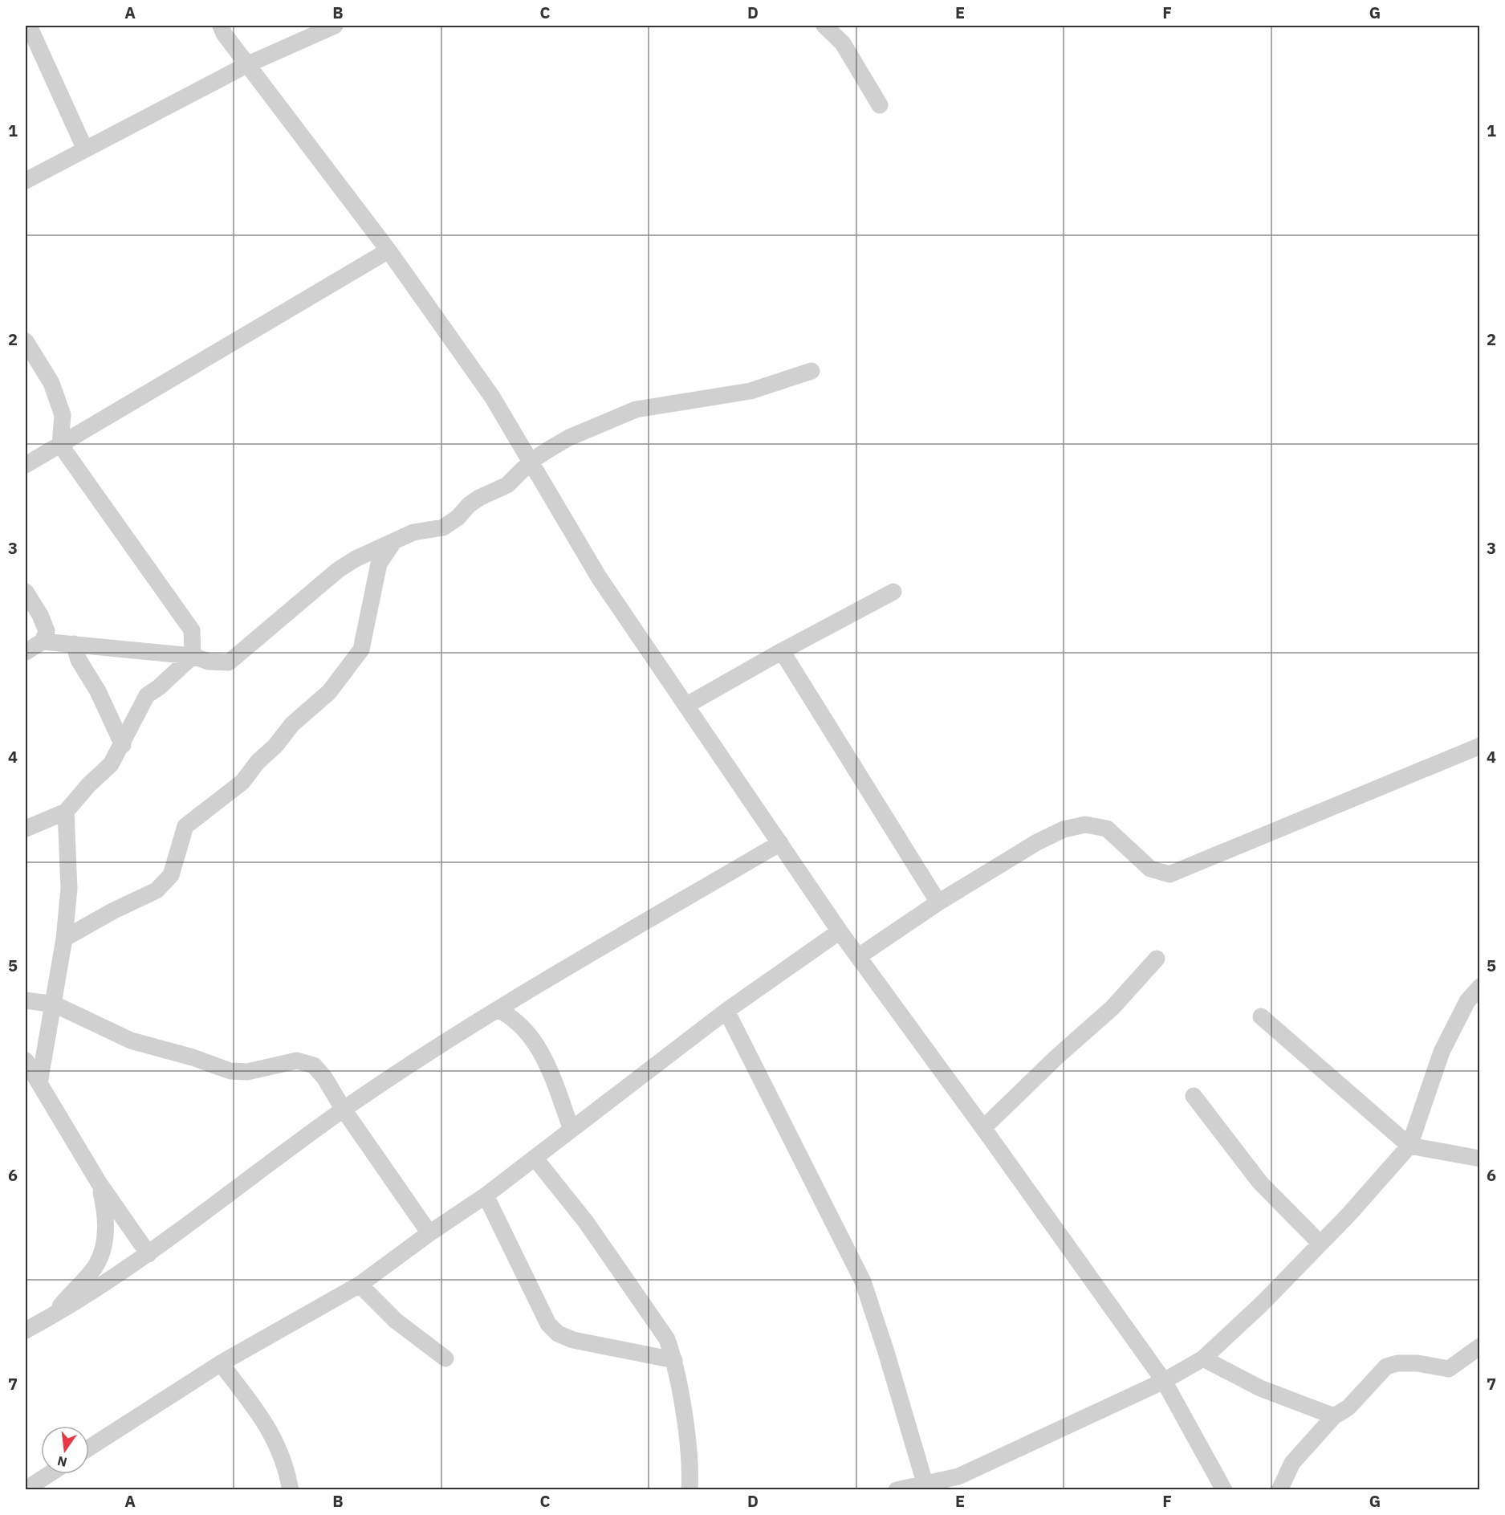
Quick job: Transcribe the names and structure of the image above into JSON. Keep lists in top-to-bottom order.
{
  "north": "bottom",
  "grid": {
    "columns": [
      "A",
      "B",
      "C",
      "D",
      "E",
      "F",
      "G"
    ],
    "rows": [
      "1",
      "2",
      "3",
      "4",
      "5",
      "6",
      "7"
    ]
  }
}
